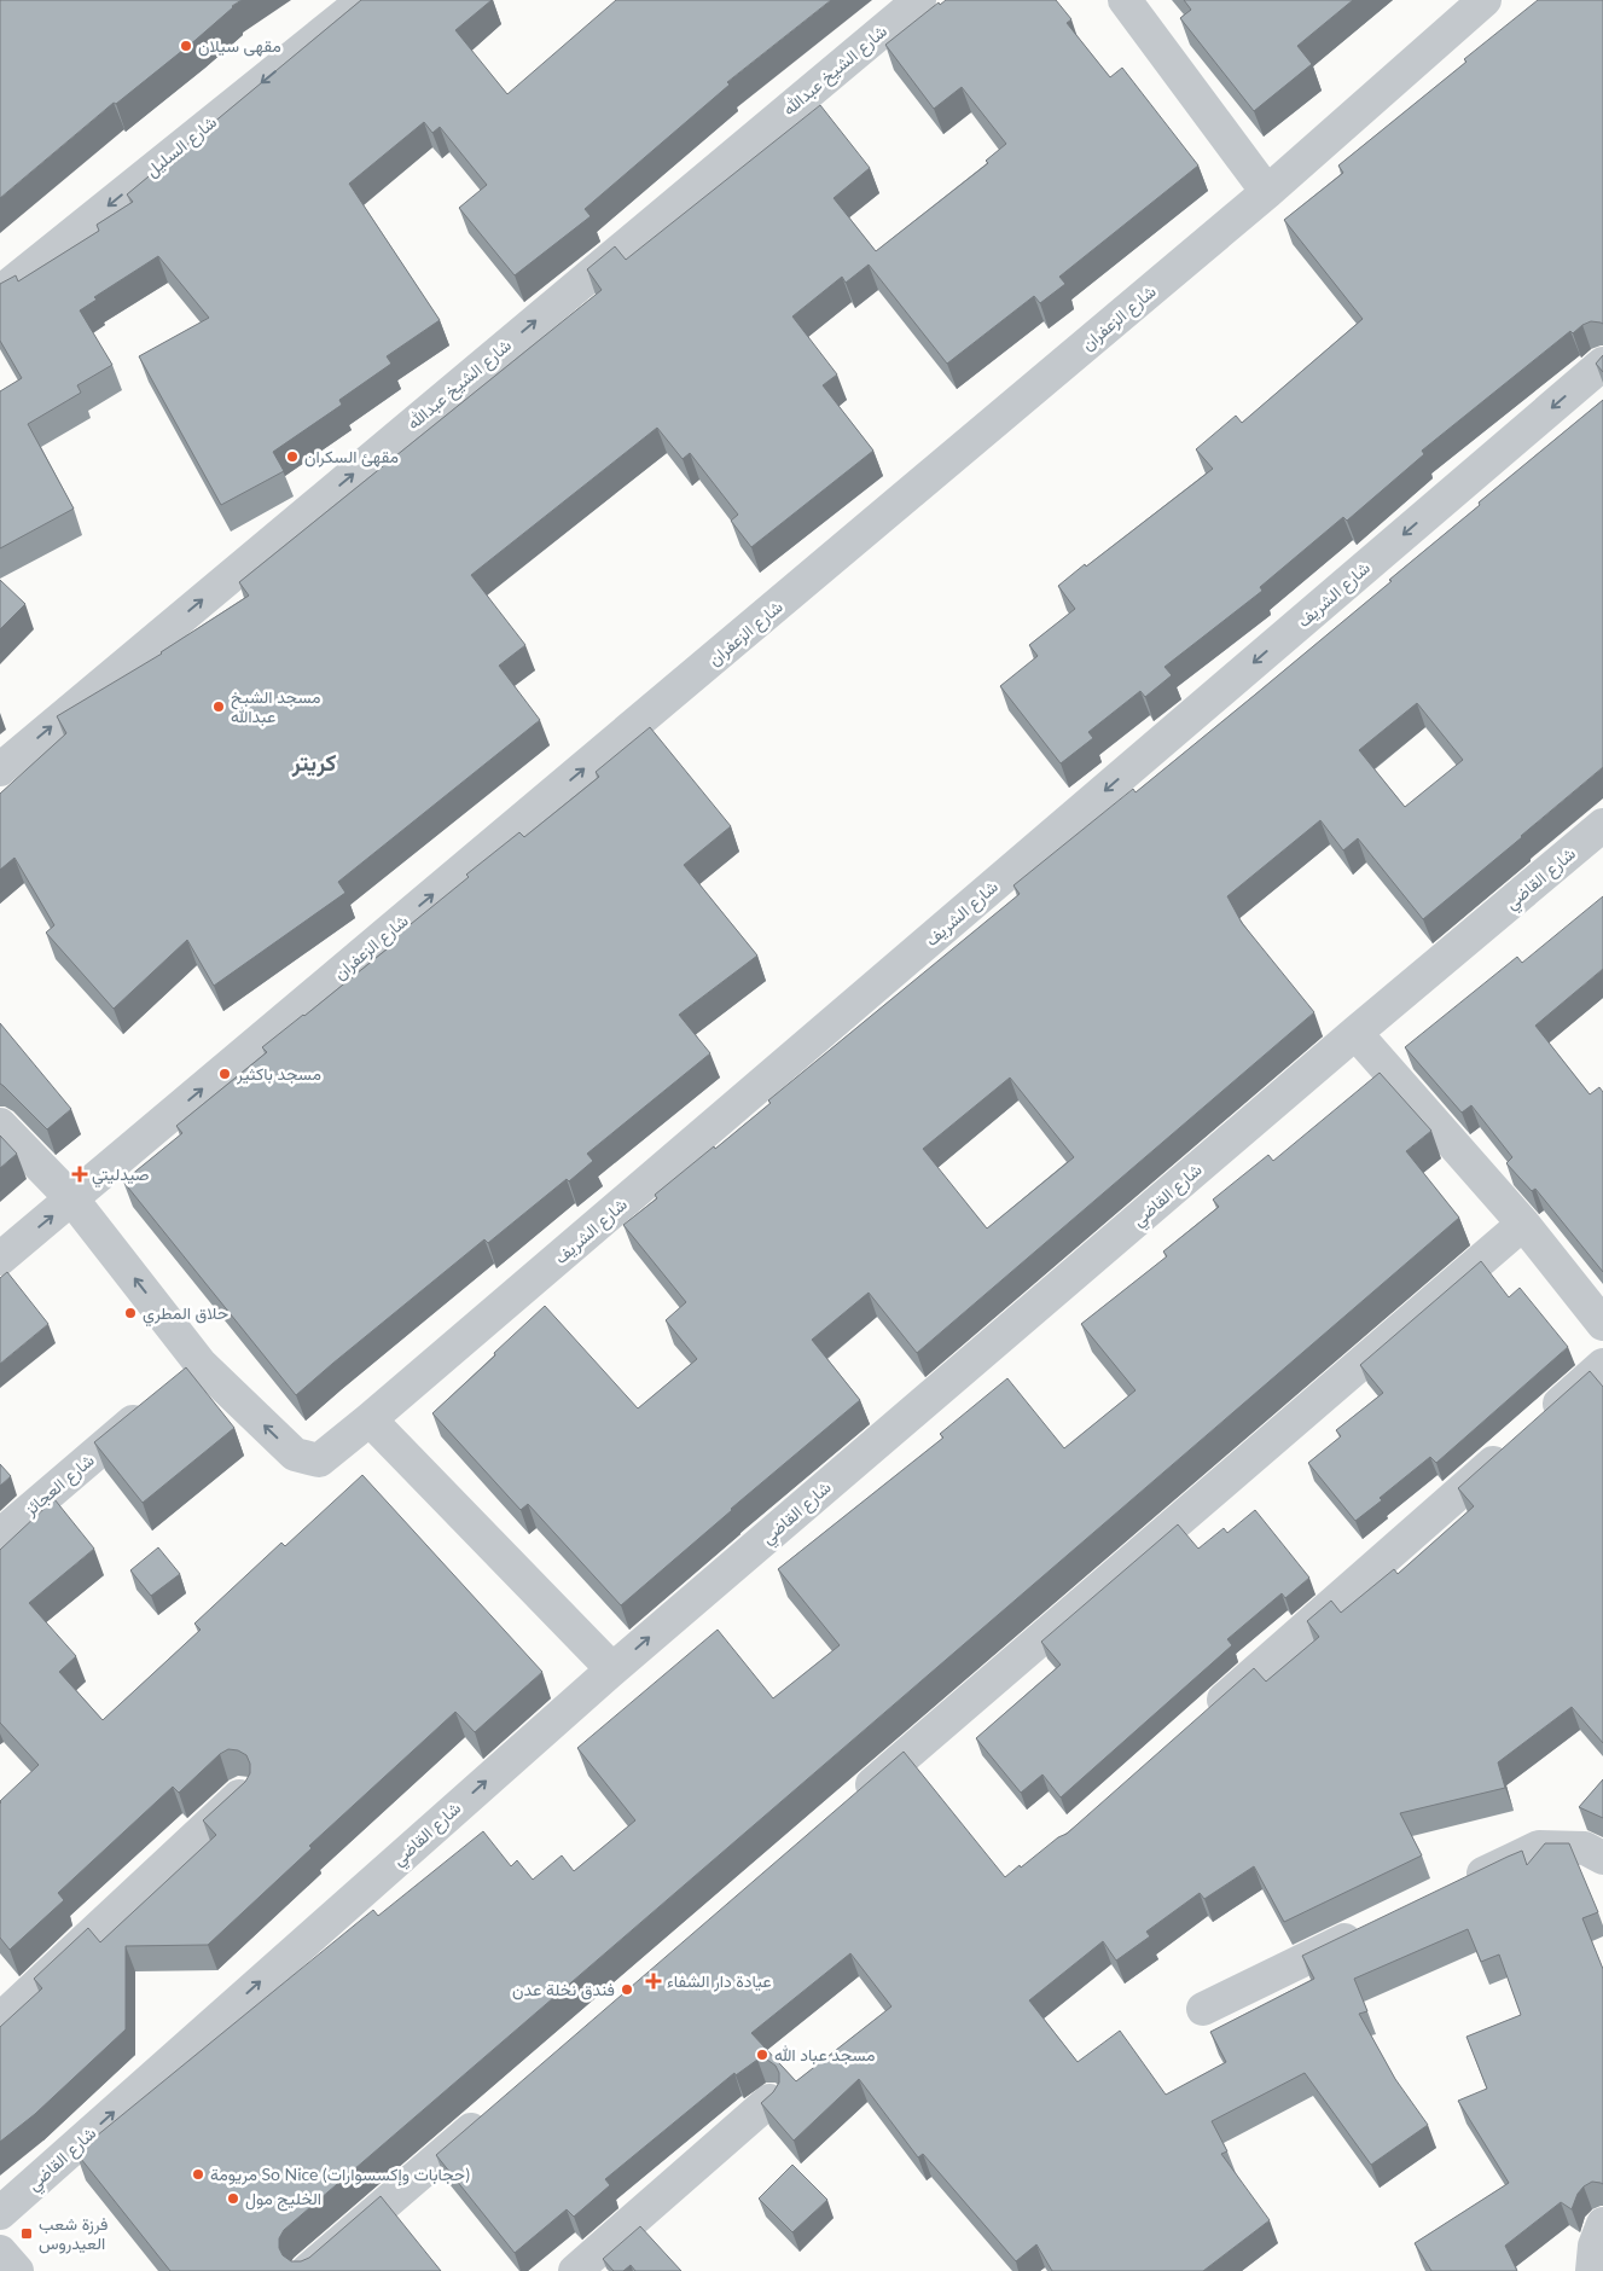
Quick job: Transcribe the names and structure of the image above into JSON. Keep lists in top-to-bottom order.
{
  "streets": {
    "street": [
      "شارع الشيخ عبدالله",
      "شارع السليل",
      "شارع الزعفران",
      "شارع الشريف",
      "شارع القاضي",
      "شارع العجائز"
    ]
  },
  "crossings": [
    ["شارع الشريف", "شارع العجائز"]
  ],
  "one_way": [
    "شارع الشيخ عبدالله",
    "شارع السليل",
    "شارع الزعفران",
    "شارع الشريف"
  ],
  "districts": ["كريتر"],
  "places": {
    "other": [
      "مقهى سيلان",
      "مقهئ السكران",
      "مسجد الشيخ عبدالله",
      "مسجد باكثير",
      "حلاق المطري",
      "فندق نخلة عدن",
      "مسجد عباد الله",
      "مريومة So Nice (حجابات وإكسسوارات)",
      "الخليج مول"
    ],
    "health": ["صيدليتي", "عيادة دار الشفاء"],
    "transit": ["فرزة شعب العيدروس"]
  }
}
